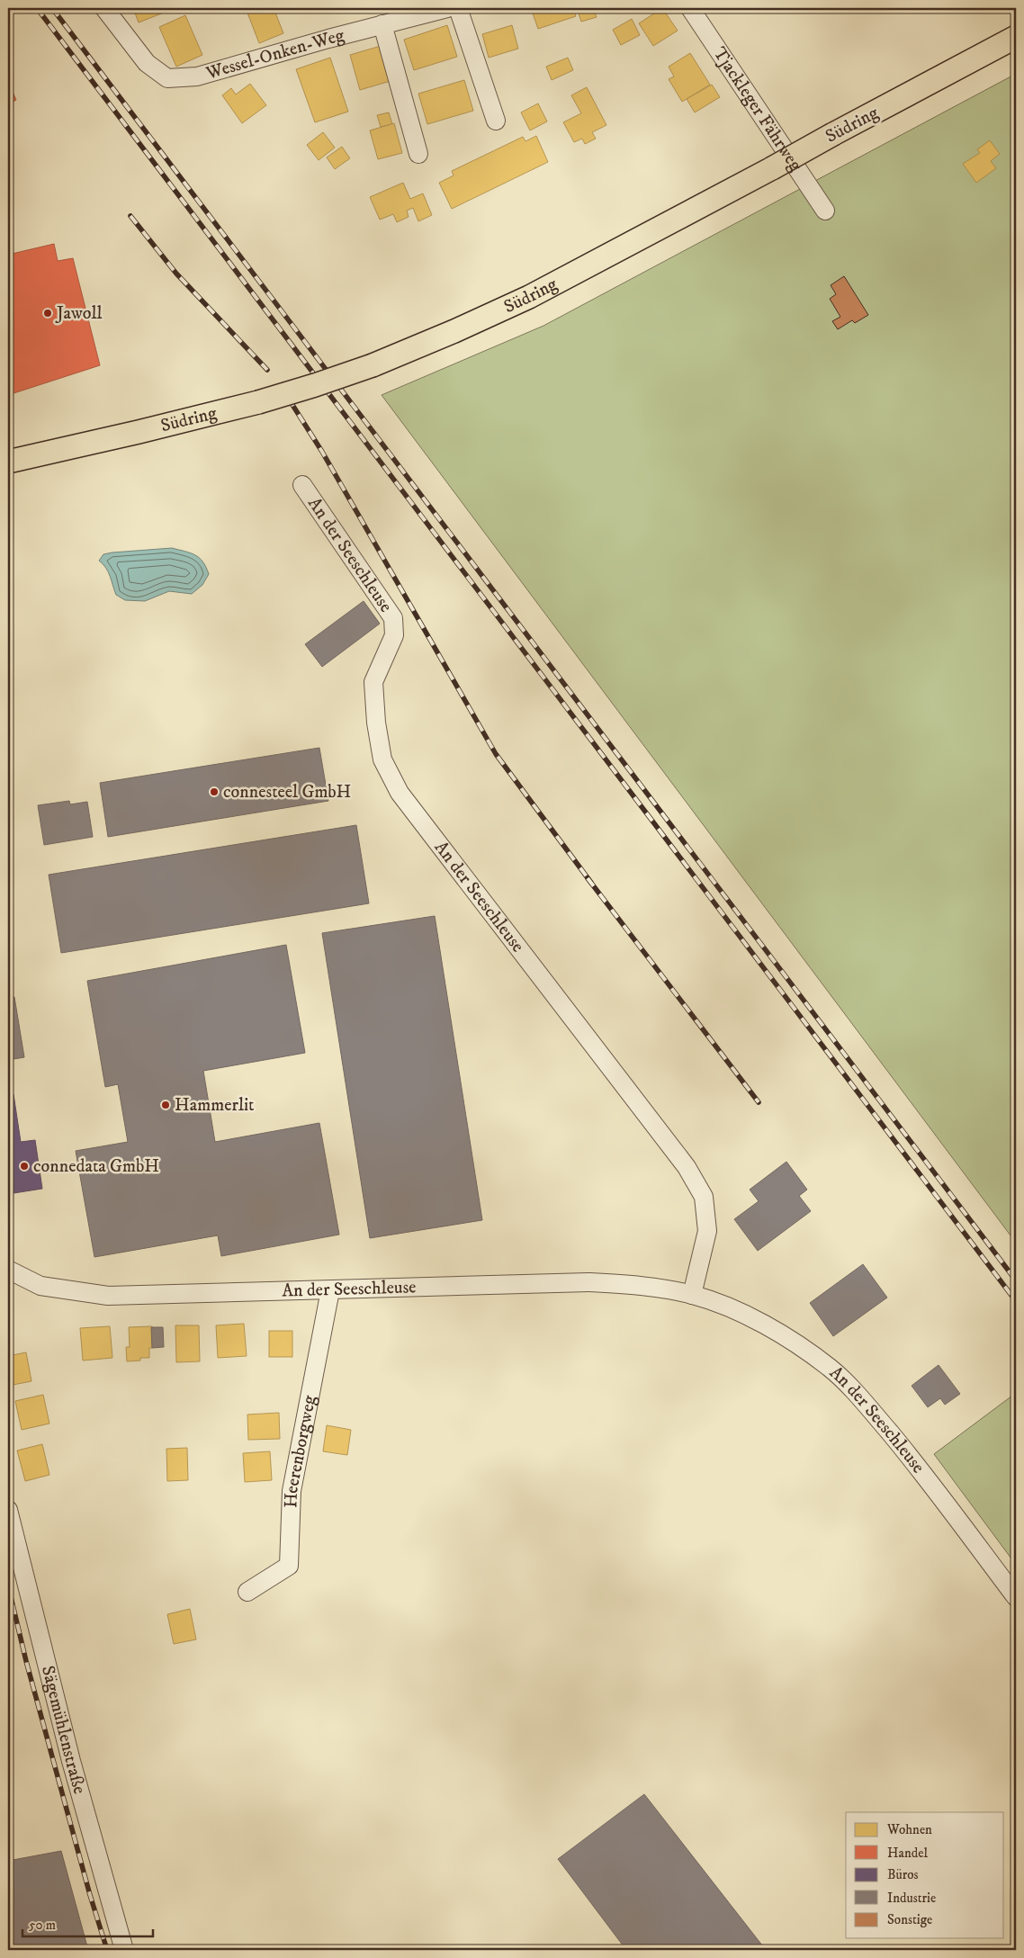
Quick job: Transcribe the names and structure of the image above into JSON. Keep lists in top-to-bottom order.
{
  "streets": {
    "main road": ["Südring"],
    "street": [
      "Wessel-Onken-Weg",
      "Tjackleger Fährweg",
      "An der Seeschleuse",
      "Heerenborgweg",
      "Sägemühlenstraße"
    ]
  },
  "crossings": [
    ["An der Seeschleuse", "Heerenborgweg"]
  ],
  "places": [
    "Jawoll",
    "connesteel GmbH",
    "Hammerlit",
    "connedata GmbH"
  ],
  "legend": [
    "Wohnen",
    "Handel",
    "Büros",
    "Industrie",
    "Sonstige"
  ],
  "scale_bar": "50 m"
}
